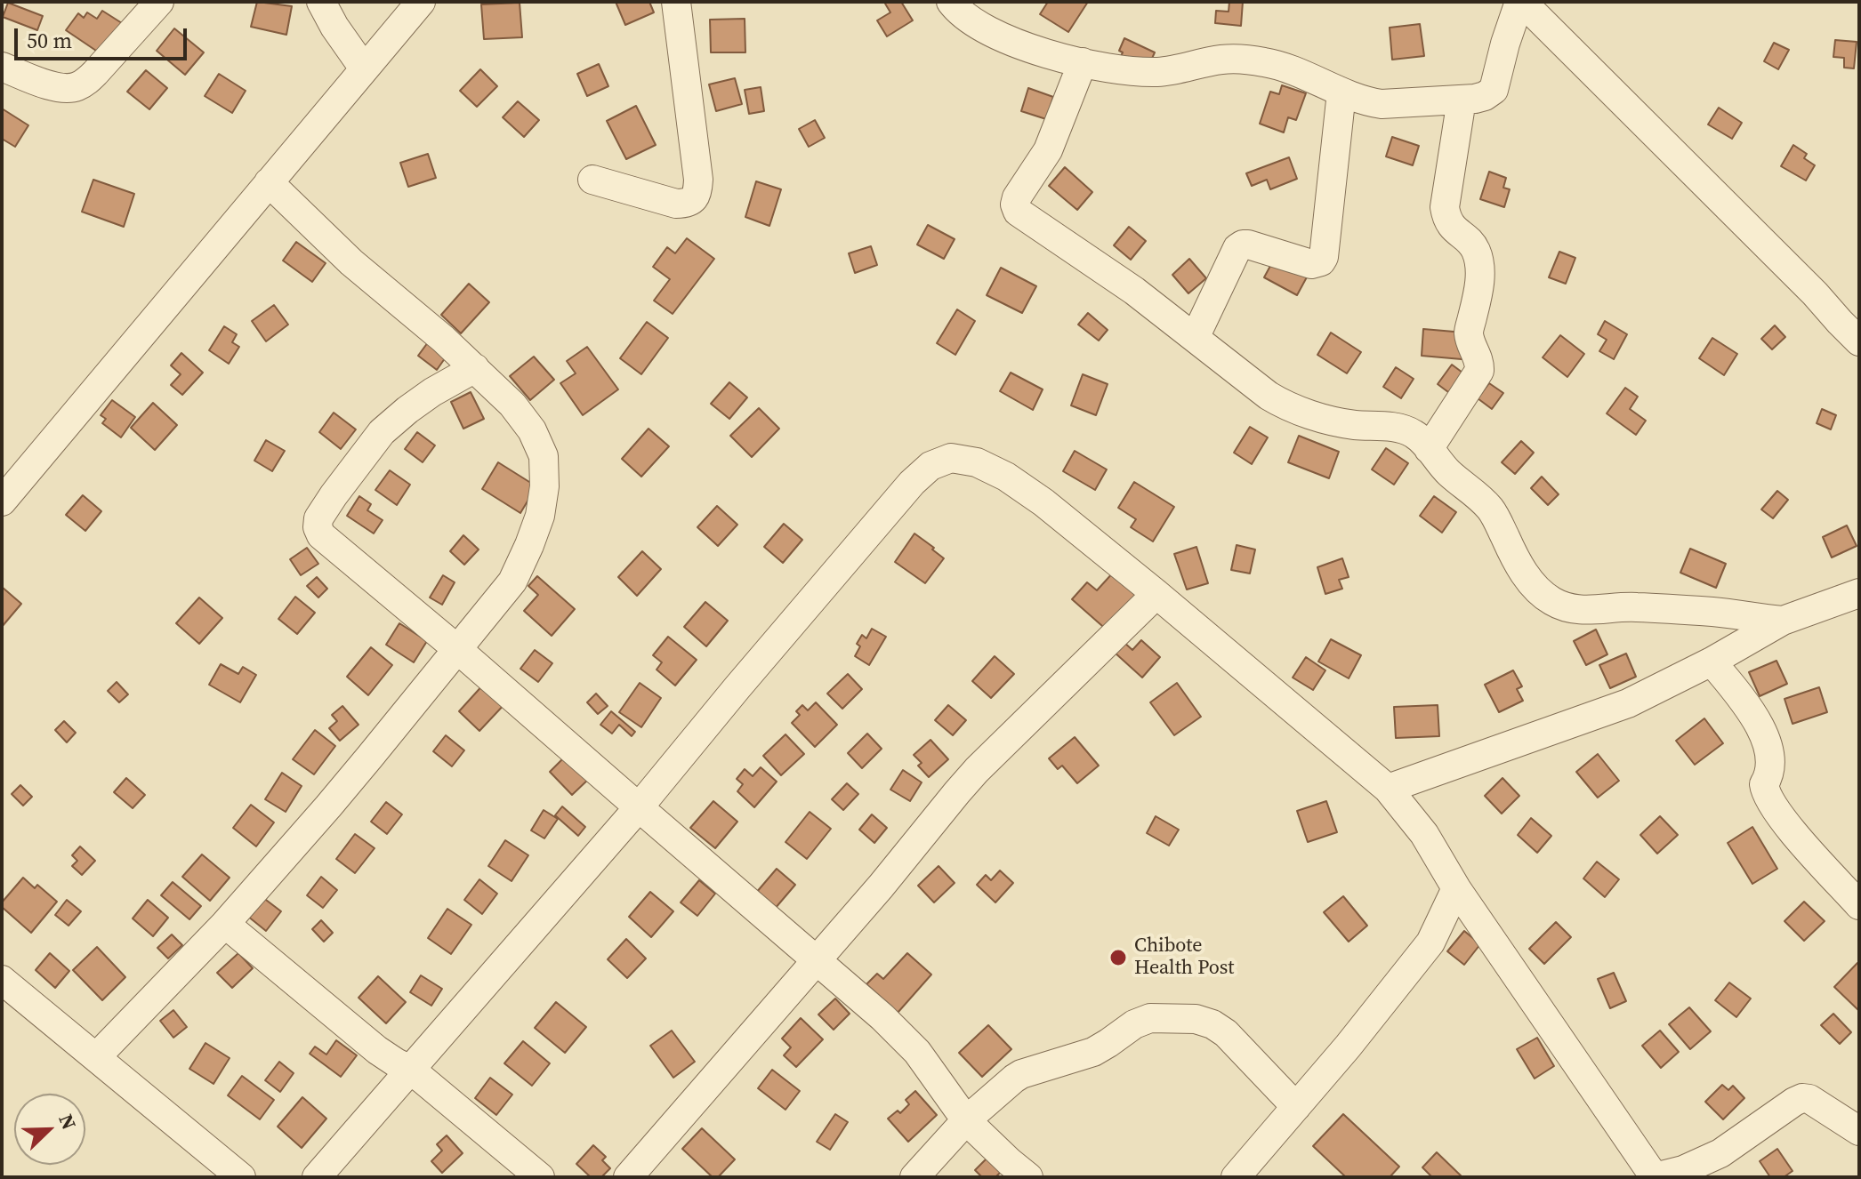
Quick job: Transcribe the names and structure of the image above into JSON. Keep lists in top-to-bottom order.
{
  "places": ["Chibote Health Post"],
  "scale_bar": "50 m",
  "north": "top right"
}
